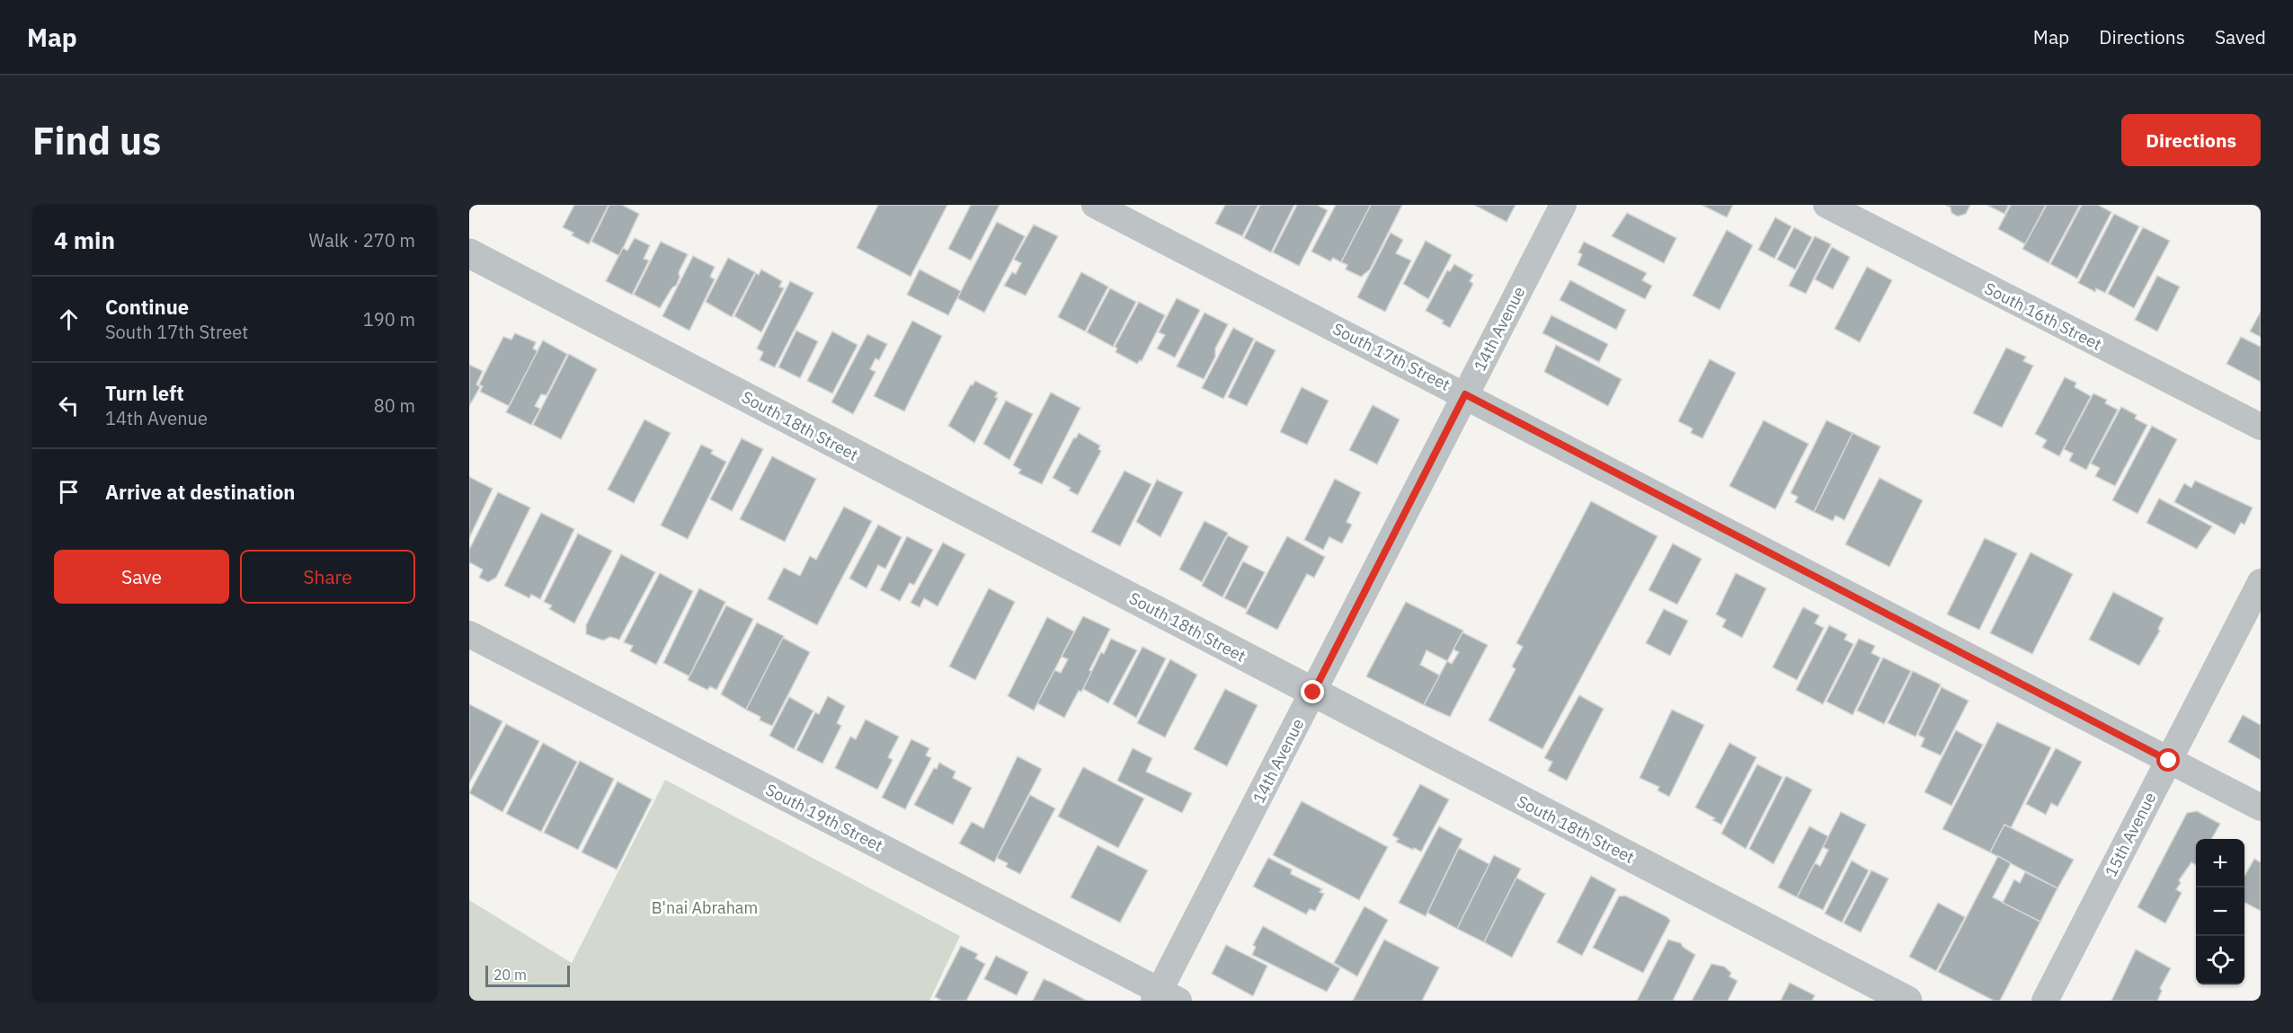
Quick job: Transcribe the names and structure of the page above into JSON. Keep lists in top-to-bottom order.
{
  "streets": {
    "street": [
      "South 16th Street",
      "14th Avenue",
      "South 17th Street",
      "South 18th Street",
      "South 19th Street",
      "15th Avenue"
    ]
  },
  "crossings": [
    ["14th Avenue", "South 17th Street"],
    ["14th Avenue", "South 18th Street"],
    ["14th Avenue", "South 19th Street"],
    ["South 17th Street", "15th Avenue"]
  ],
  "parks": ["B'nai Abraham"],
  "scale_bar": "20 m",
  "page": {
    "header": "Map",
    "nav": ["Map", "Directions", "Saved"],
    "buttons": [
      "Directions",
      ["Save", "Share"]
    ],
    "title": "Find us",
    "heading": ["4 min", "Walk · 270 m"],
    "list": [
      ["Continue", "South 17th Street", "190 m"],
      ["Turn left", "14th Avenue", "80 m"],
      "Arrive at destination"
    ],
    "map_buttons": ["+", "−"],
    "scale": "20 m"
  }
}
